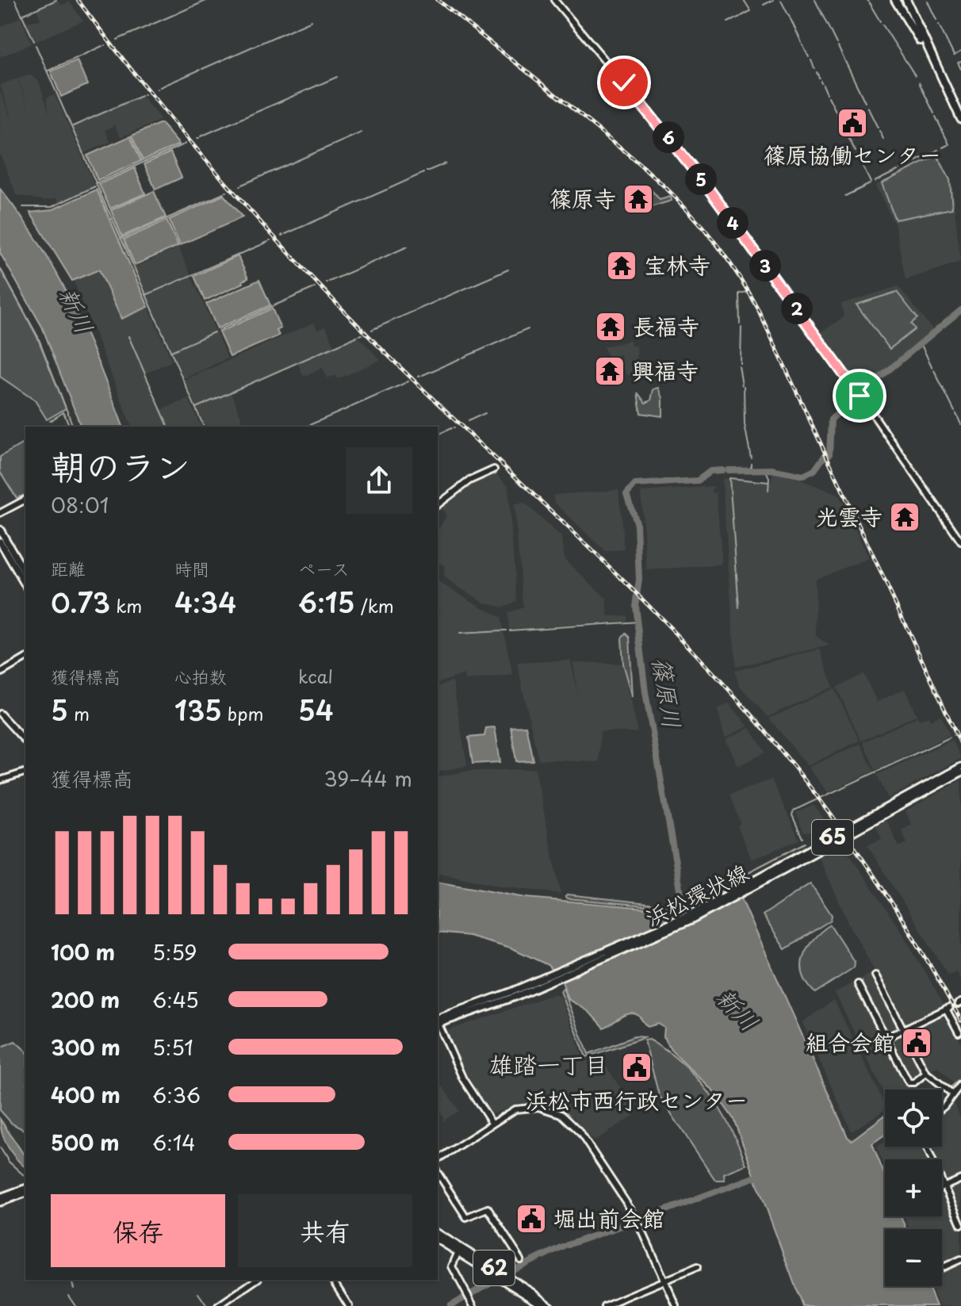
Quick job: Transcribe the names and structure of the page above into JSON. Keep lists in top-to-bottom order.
{
  "streets": {
    "main road": ["65", "浜松環状線", "62"]
  },
  "districts": ["雄踏一丁目"],
  "water": ["新川", "篠原川"],
  "places": {
    "public building": [
      "篠原協働センター",
      "組合会館",
      "浜松市西行政センター",
      "堀出前会館"
    ],
    "temple": [
      "篠原寺",
      "宝林寺",
      "長福寺",
      "興福寺",
      "光雲寺"
    ]
  },
  "page": {
    "pins": [
      "6",
      "5",
      "4",
      "3",
      "2"
    ],
    "heading": ["朝のラン", "08:01"],
    "stats": [
      ["距離", "0.73 km"],
      ["時間", "4:34"],
      ["ペース", "6:15 /km"],
      ["獲得標高", "5 m"],
      ["心拍数", "135 bpm"],
      ["kcal", "54"]
    ],
    "chart": ["獲得標高", "39–44 m"],
    "list": [
      {
        "name": "100 m",
        "note": "5:59"
      },
      {
        "name": "200 m",
        "note": "6:45"
      },
      {
        "name": "300 m",
        "note": "5:51"
      },
      {
        "name": "400 m",
        "note": "6:36"
      },
      {
        "name": "500 m",
        "note": "6:14"
      }
    ],
    "map_buttons": ["+", "−"],
    "buttons": ["保存", "共有"]
  }
}
